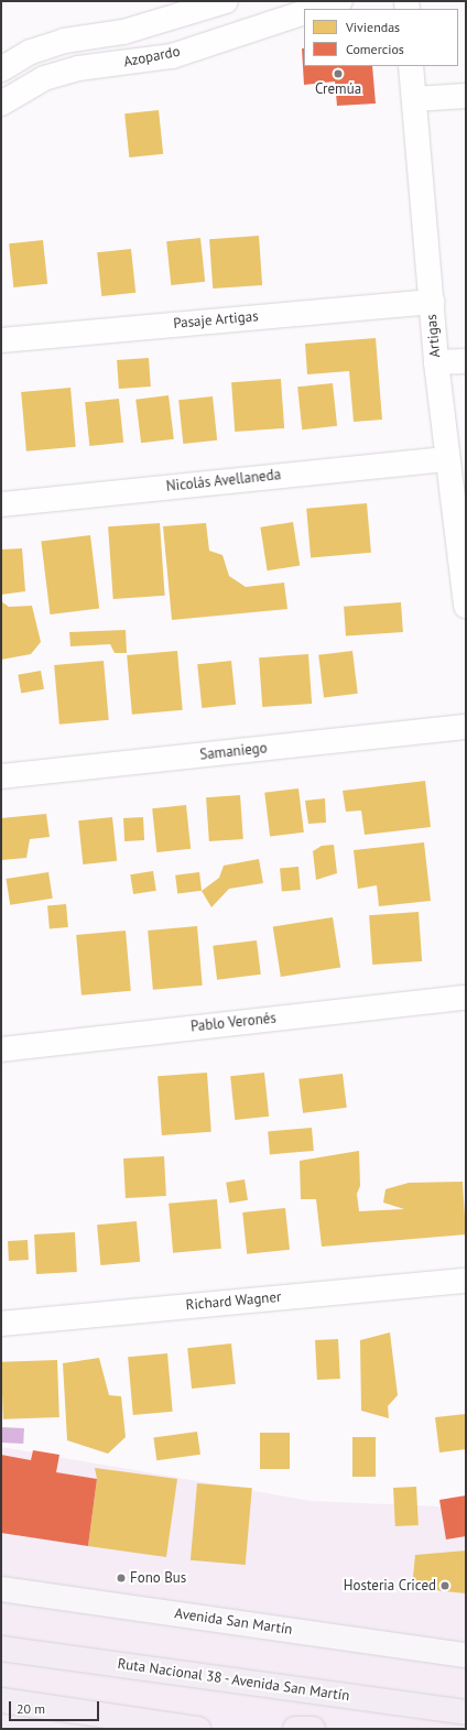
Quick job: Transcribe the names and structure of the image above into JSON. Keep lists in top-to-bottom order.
{
  "streets": {
    "main road": ["Avenida San Martín", "Ruta Nacional 38 - Avenida San Martín"],
    "street": [
      "Azopardo",
      "Pasaje Artigas",
      "Artigas",
      "Nicolás Avellaneda",
      "Samaniego",
      "Pablo Veronés",
      "Richard Wagner"
    ]
  },
  "crossings": [
    ["Pasaje Artigas", "Artigas"],
    ["Artigas", "Nicolás Avellaneda"]
  ],
  "places": ["Cremúa", "Fono Bus", "Hosteria Criced"],
  "legend": ["Viviendas", "Comercios"],
  "scale_bar": "20 m"
}
